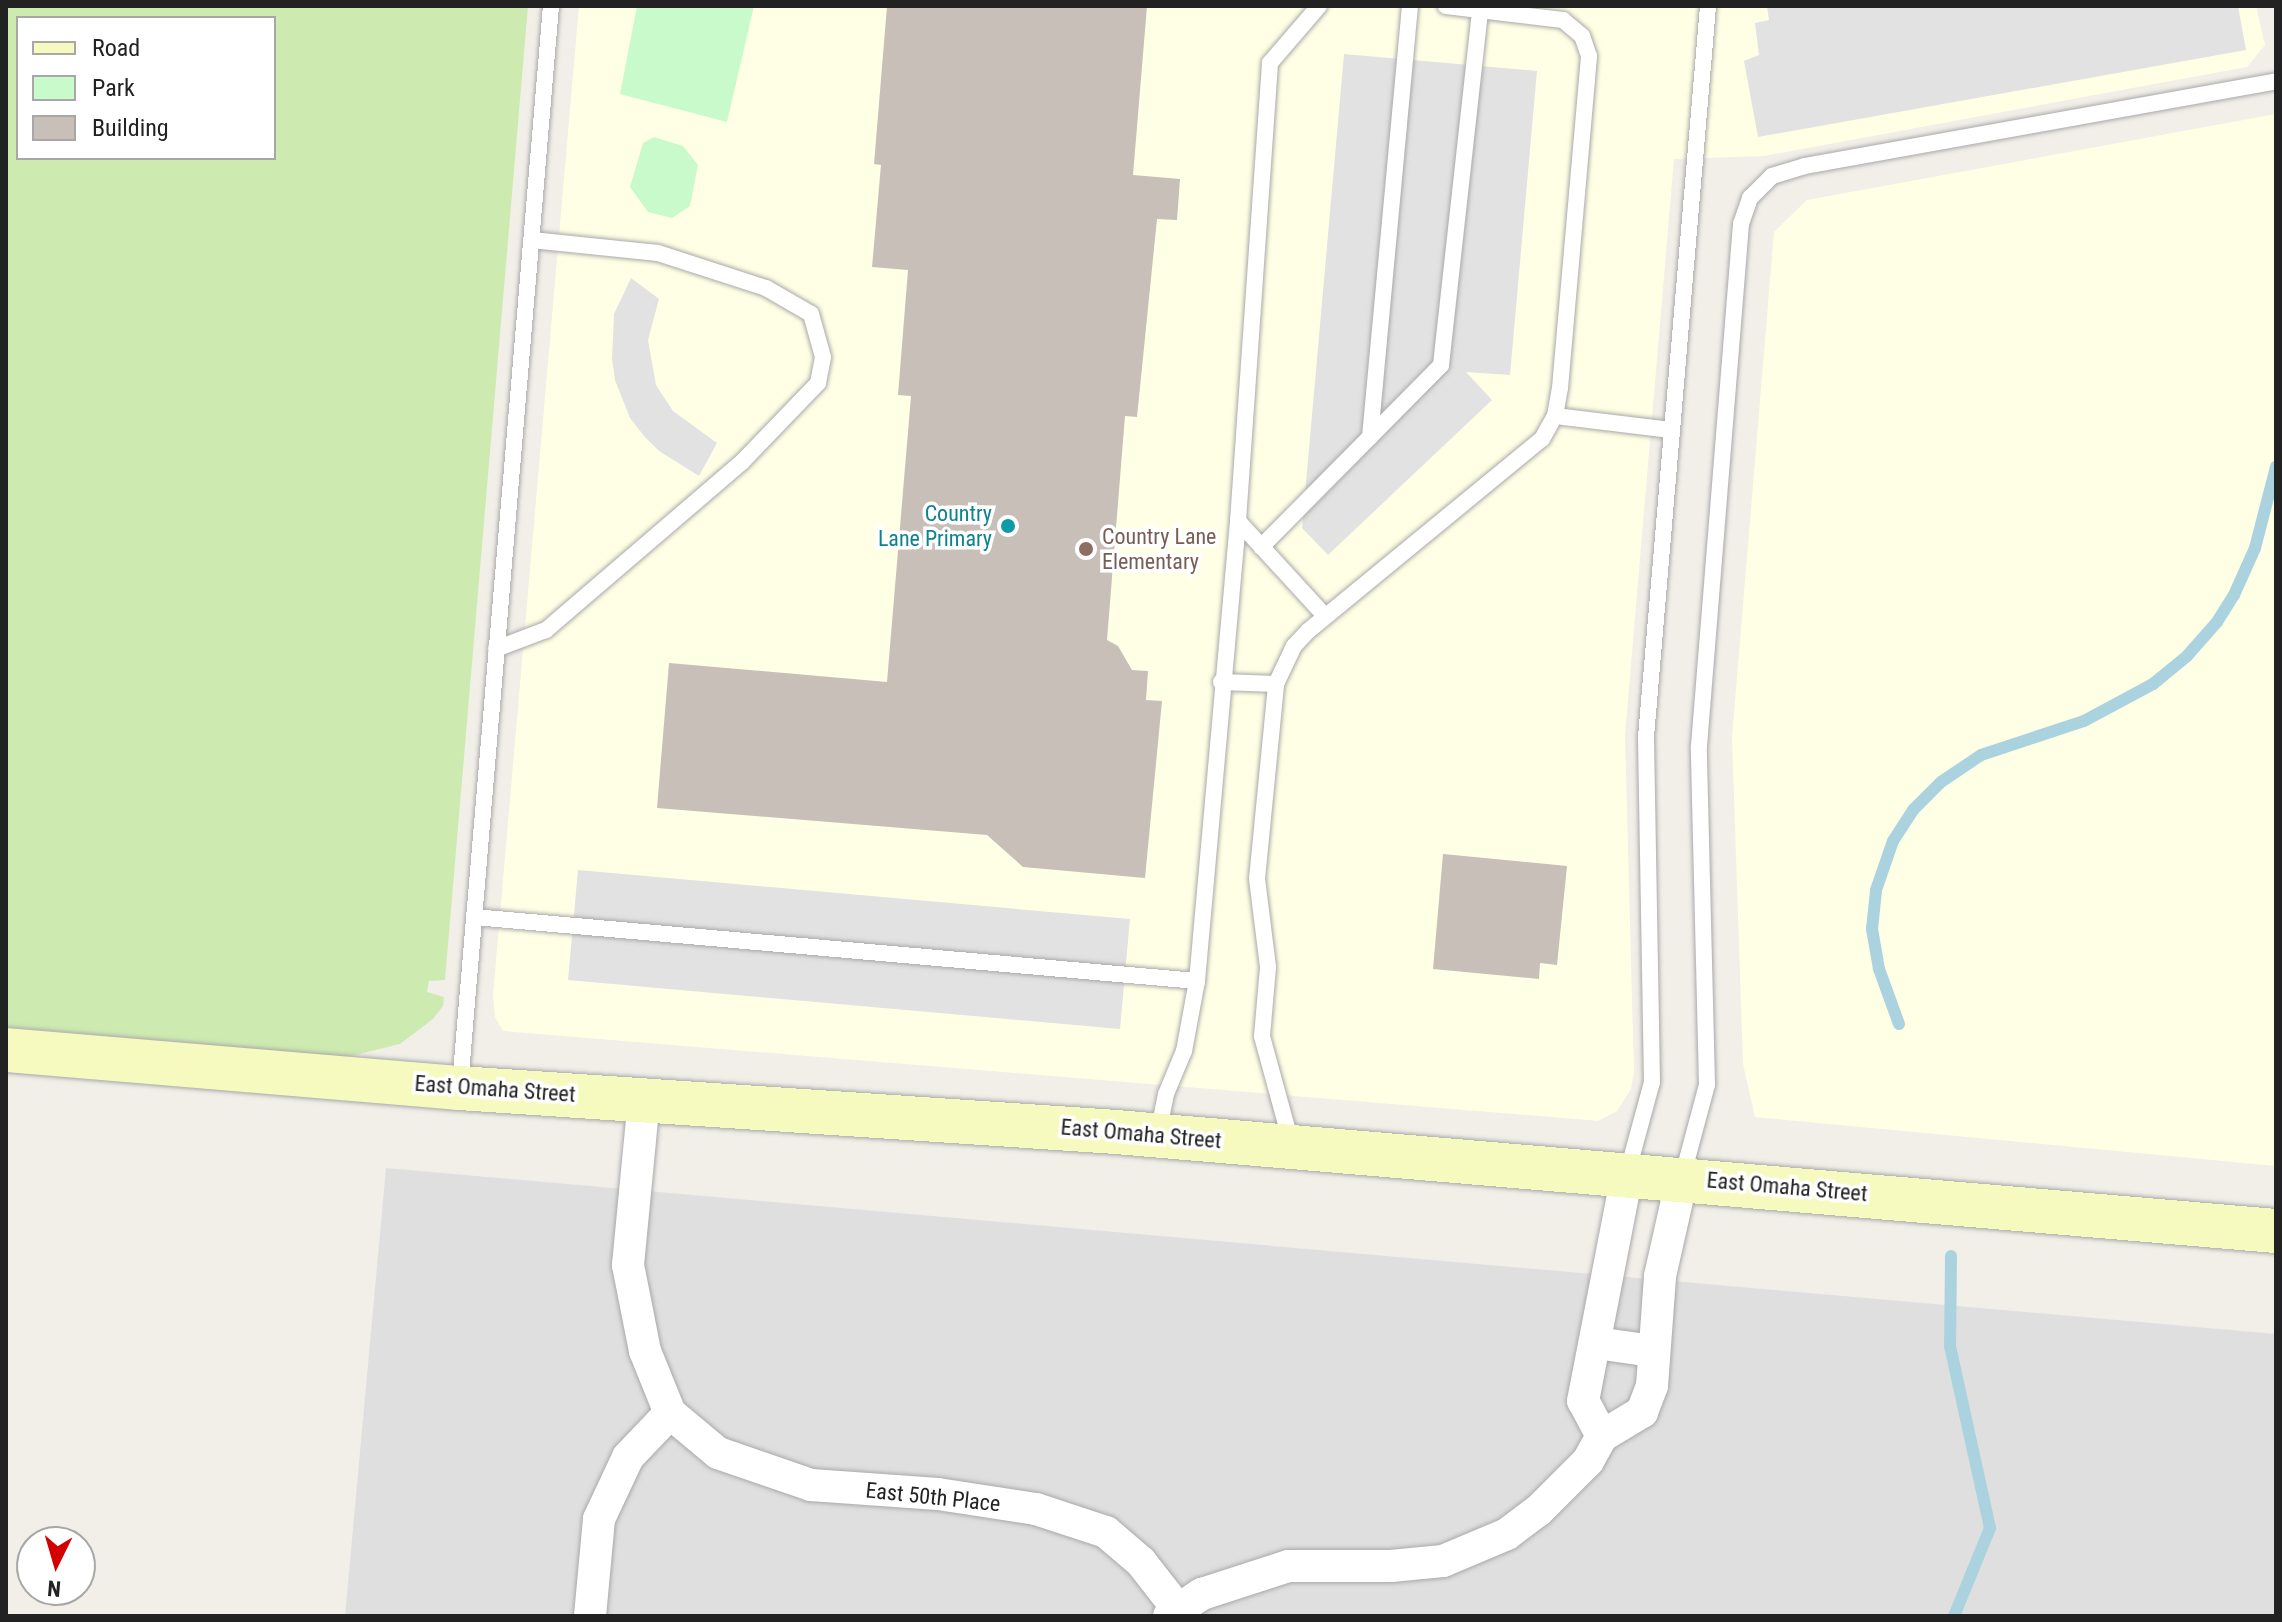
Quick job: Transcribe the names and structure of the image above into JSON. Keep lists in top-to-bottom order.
{
  "streets": {
    "main road": ["East Omaha Street"],
    "street": ["East 50th Place"]
  },
  "places": ["Country Lane Primary", "Country Lane Elementary"],
  "legend": ["Road", "Park", "Building"],
  "north": "bottom"
}
